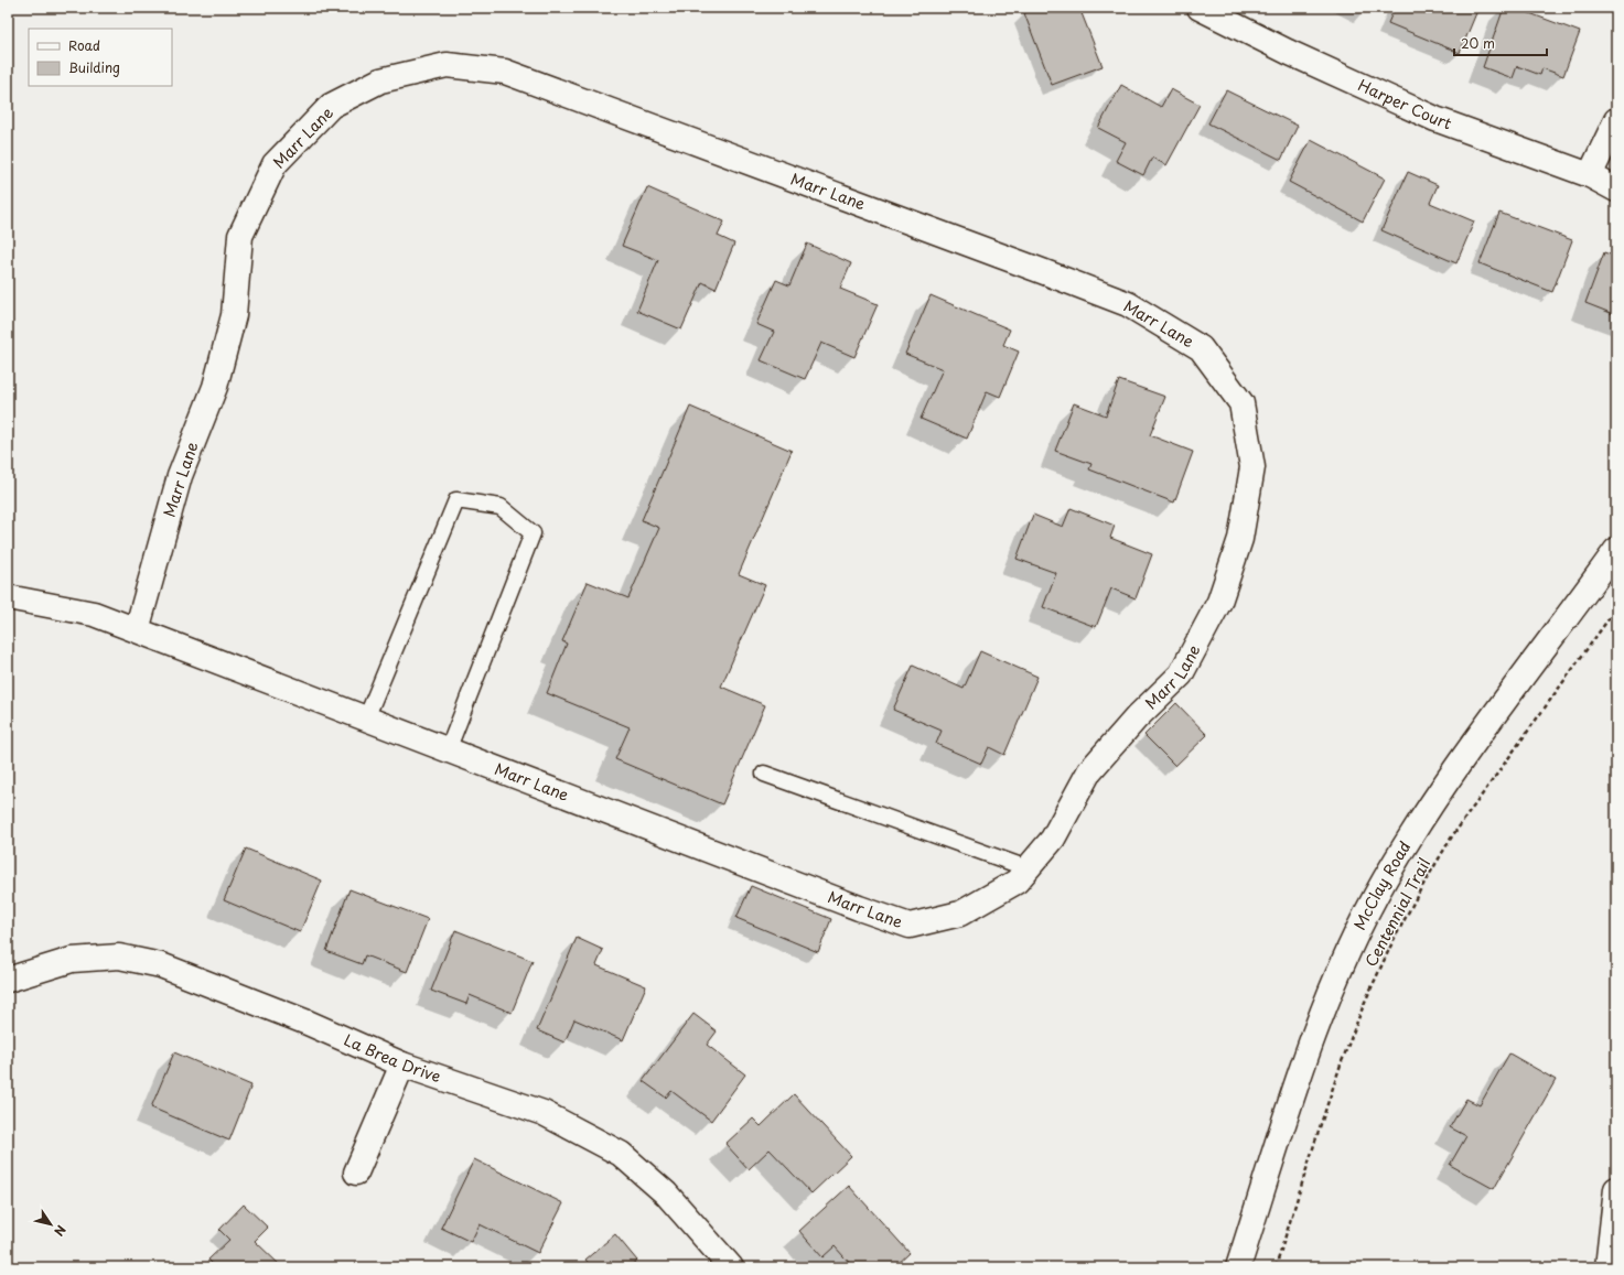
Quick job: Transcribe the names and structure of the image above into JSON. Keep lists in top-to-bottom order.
{
  "streets": {
    "street": [
      "Harper Court",
      "Marr Lane",
      "McClay Road",
      "La Brea Drive"
    ],
    "path": ["Centennial Trail"]
  },
  "legend": ["Road", "Building"],
  "scale_bar": "20 m",
  "north": "bottom right"
}
